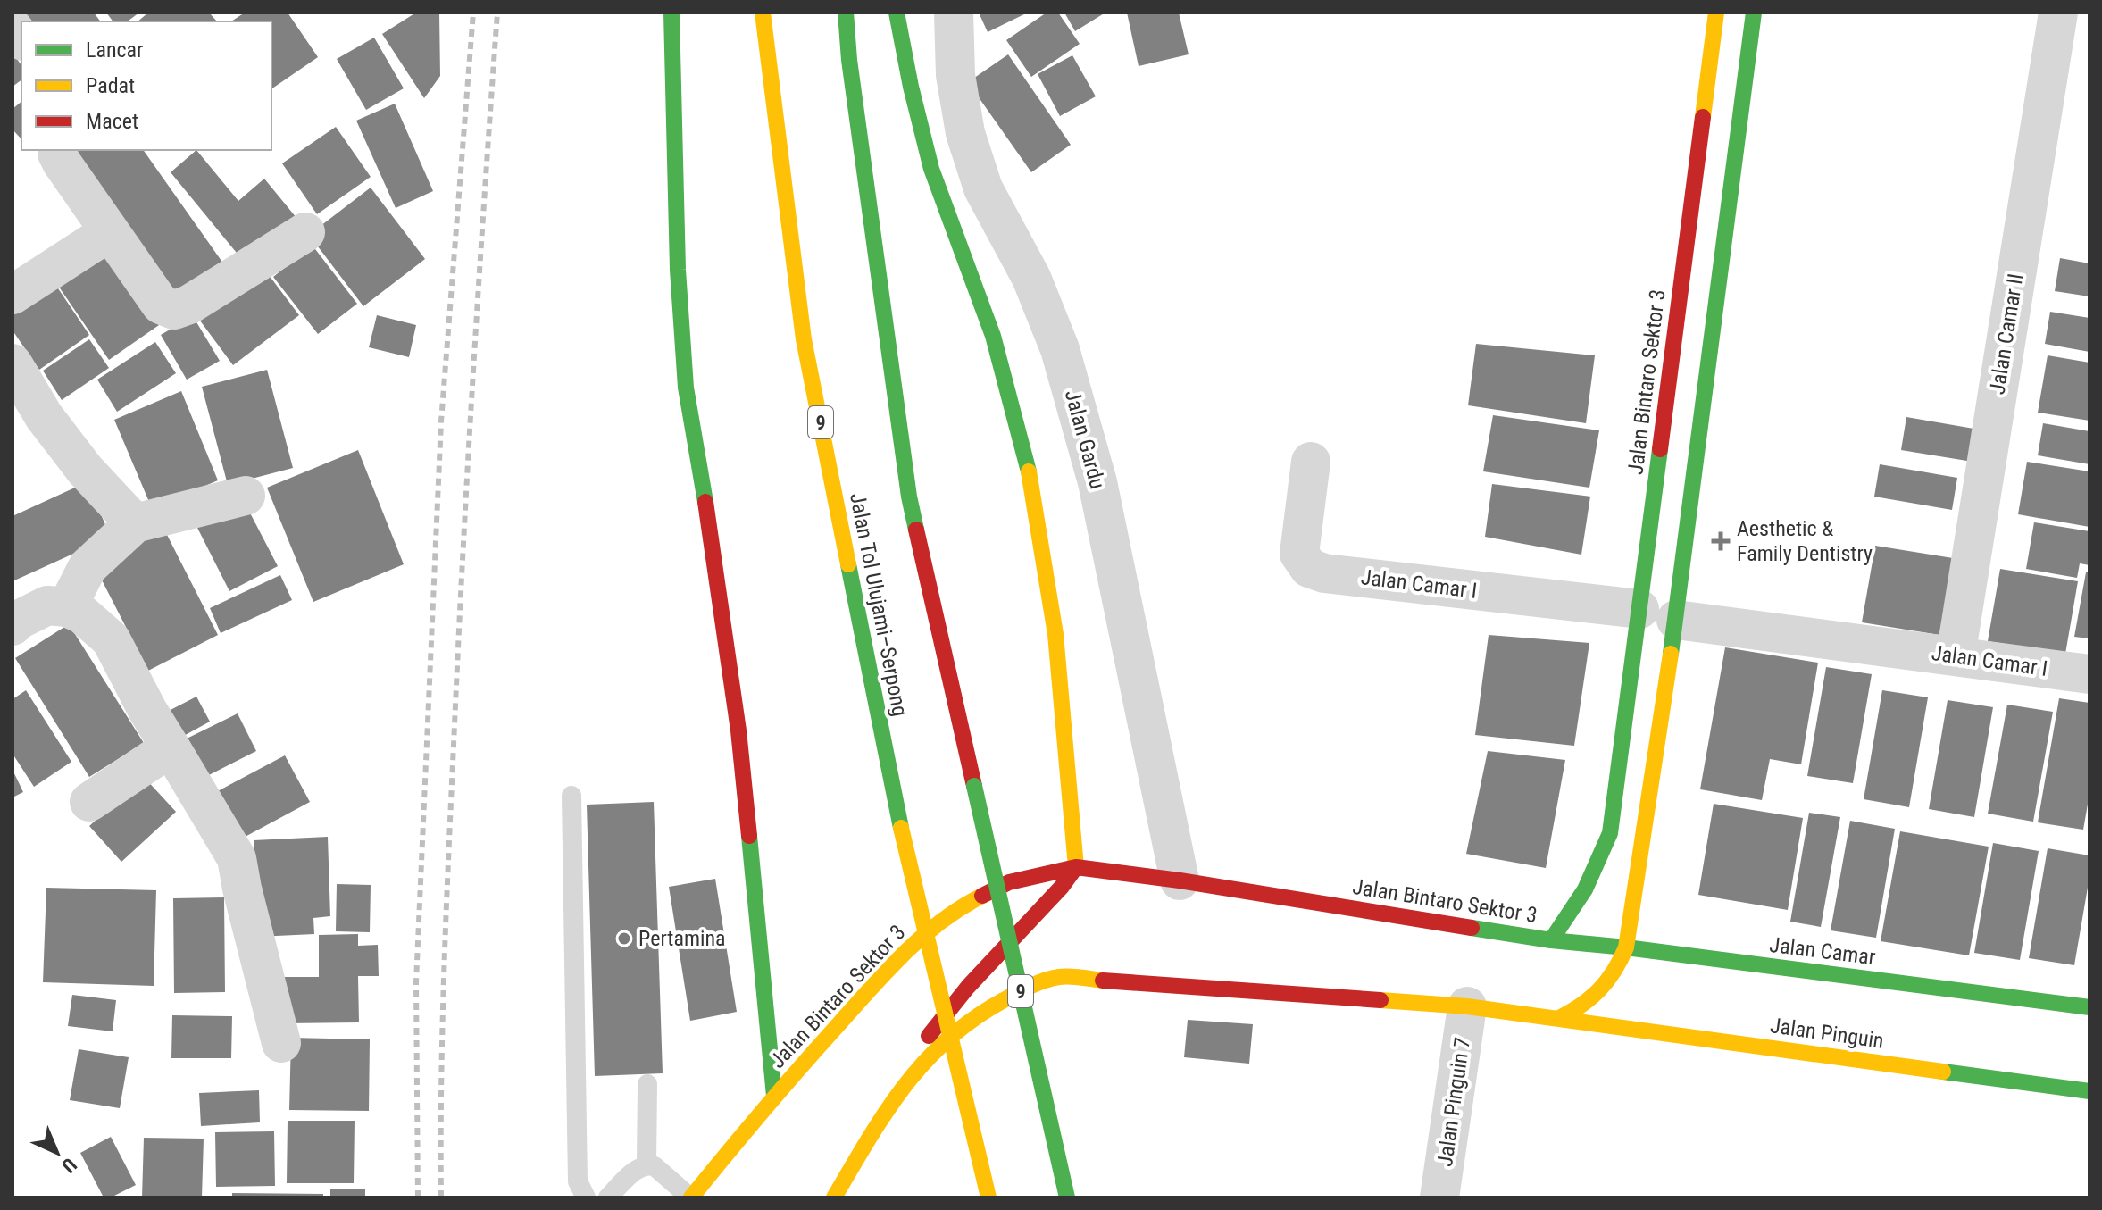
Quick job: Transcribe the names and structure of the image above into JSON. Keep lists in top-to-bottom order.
{
  "streets": {
    "main road": [
      "Jalan Bintaro Sektor 3",
      "9",
      "Jalan Tol Ulujami–Serpong",
      "Jalan Camar",
      "Jalan Pinguin"
    ],
    "street": [
      "Jalan Camar II",
      "Jalan Gardu",
      "Jalan Camar I",
      "Jalan Pinguin 7"
    ]
  },
  "crossings": [
    ["Jalan Camar II", "Jalan Camar I"],
    ["Jalan Bintaro Sektor 3", "Jalan Gardu"],
    ["Jalan Bintaro Sektor 3", "Jalan Camar I"],
    ["Jalan Bintaro Sektor 3", "Jalan Camar"]
  ],
  "places": {
    "health": ["Aesthetic & Family Dentistry"],
    "other": ["Pertamina"]
  },
  "legend": ["Lancar", "Padat", "Macet"],
  "north": "bottom right"
}
